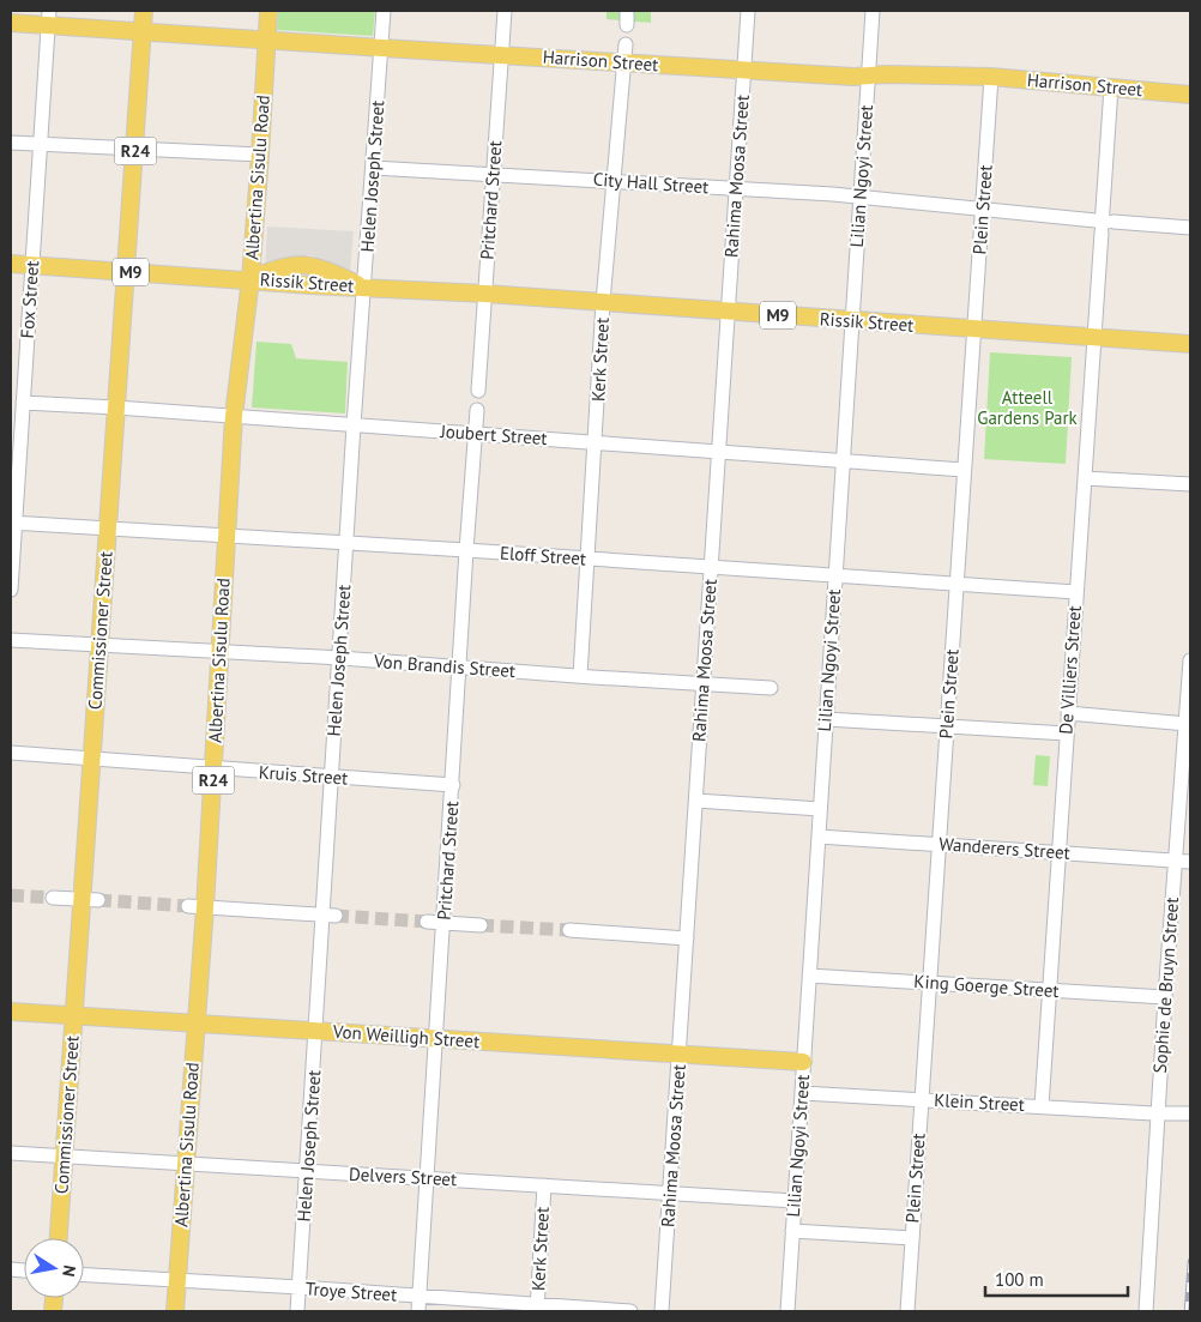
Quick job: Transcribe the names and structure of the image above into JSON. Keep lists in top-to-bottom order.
{
  "streets": {
    "main road": [
      "Harrison Street",
      "R24",
      "Albertina Sisulu Road",
      "M9",
      "Rissik Street",
      "Commissioner Street",
      "Von Weilligh Street"
    ],
    "street": [
      "Helen Joseph Street",
      "Rahima Moosa Street",
      "Lilian Ngoyi Street",
      "City Hall Street",
      "Pritchard Street",
      "Plein Street",
      "Fox Street",
      "Kerk Street",
      "Joubert Street",
      "Eloff Street",
      "Von Brandis Street",
      "De Villiers Street",
      "Kruis Street",
      "Wanderers Street",
      "Sophie de Bruyn Street",
      "King Goerge Street",
      "Klein Street",
      "Delvers Street",
      "Troye Street"
    ]
  },
  "crossings": [
    ["Harrison Street", "Helen Joseph Street"],
    ["Harrison Street", "Rahima Moosa Street"],
    ["Harrison Street", "Lilian Ngoyi Street"],
    ["Harrison Street", "Albertina Sisulu Road"],
    ["Harrison Street", "Pritchard Street"],
    ["Harrison Street", "Plein Street"],
    ["Harrison Street", "Fox Street"],
    ["Harrison Street", "Kerk Street"],
    ["Harrison Street", "Commissioner Street"],
    ["Harrison Street", "De Villiers Street"],
    ["Helen Joseph Street", "City Hall Street"],
    ["Helen Joseph Street", "Rissik Street"],
    ["Helen Joseph Street", "Joubert Street"],
    ["Helen Joseph Street", "Eloff Street"],
    ["Helen Joseph Street", "Von Brandis Street"],
    ["Helen Joseph Street", "Kruis Street"],
    ["Helen Joseph Street", "Von Weilligh Street"],
    ["Helen Joseph Street", "Delvers Street"],
    ["Helen Joseph Street", "Troye Street"],
    ["Rahima Moosa Street", "City Hall Street"],
    ["Rahima Moosa Street", "Rissik Street"],
    ["Rahima Moosa Street", "Joubert Street"],
    ["Rahima Moosa Street", "Eloff Street"],
    ["Rahima Moosa Street", "Von Brandis Street"],
    ["Rahima Moosa Street", "Von Weilligh Street"],
    ["Rahima Moosa Street", "Delvers Street"],
    ["Lilian Ngoyi Street", "City Hall Street"],
    ["Lilian Ngoyi Street", "Rissik Street"],
    ["Lilian Ngoyi Street", "Joubert Street"],
    ["Lilian Ngoyi Street", "Eloff Street"],
    ["Lilian Ngoyi Street", "Wanderers Street"],
    ["Lilian Ngoyi Street", "King Goerge Street"],
    ["Lilian Ngoyi Street", "Von Weilligh Street"],
    ["Lilian Ngoyi Street", "Klein Street"],
    ["Lilian Ngoyi Street", "Delvers Street"],
    ["Albertina Sisulu Road", "Rissik Street"],
    ["Albertina Sisulu Road", "Joubert Street"],
    ["Albertina Sisulu Road", "Eloff Street"],
    ["Albertina Sisulu Road", "Von Brandis Street"],
    ["Albertina Sisulu Road", "Kruis Street"],
    ["Albertina Sisulu Road", "Von Weilligh Street"],
    ["Albertina Sisulu Road", "Delvers Street"],
    ["Albertina Sisulu Road", "Troye Street"],
    ["City Hall Street", "Pritchard Street"],
    ["City Hall Street", "Plein Street"],
    ["City Hall Street", "Kerk Street"],
    ["City Hall Street", "De Villiers Street"],
    ["Pritchard Street", "Rissik Street"],
    ["Pritchard Street", "Joubert Street"],
    ["Pritchard Street", "Eloff Street"],
    ["Pritchard Street", "Von Brandis Street"],
    ["Pritchard Street", "Kruis Street"],
    ["Pritchard Street", "Von Weilligh Street"],
    ["Pritchard Street", "Delvers Street"],
    ["Pritchard Street", "Troye Street"],
    ["Plein Street", "Rissik Street"],
    ["Plein Street", "Joubert Street"],
    ["Plein Street", "Eloff Street"],
    ["Plein Street", "Wanderers Street"],
    ["Plein Street", "King Goerge Street"],
    ["Plein Street", "Klein Street"],
    ["Rissik Street", "Fox Street"],
    ["Rissik Street", "Kerk Street"],
    ["Rissik Street", "Commissioner Street"],
    ["Rissik Street", "De Villiers Street"],
    ["Fox Street", "Joubert Street"],
    ["Fox Street", "Eloff Street"],
    ["Kerk Street", "Joubert Street"],
    ["Kerk Street", "Eloff Street"],
    ["Kerk Street", "Von Brandis Street"],
    ["Kerk Street", "Delvers Street"],
    ["Kerk Street", "Troye Street"],
    ["Joubert Street", "Commissioner Street"],
    ["Eloff Street", "Commissioner Street"],
    ["Eloff Street", "De Villiers Street"],
    ["Commissioner Street", "Von Brandis Street"],
    ["Commissioner Street", "Kruis Street"],
    ["Commissioner Street", "Von Weilligh Street"],
    ["Commissioner Street", "Delvers Street"],
    ["De Villiers Street", "Wanderers Street"],
    ["De Villiers Street", "King Goerge Street"],
    ["De Villiers Street", "Klein Street"],
    ["Wanderers Street", "Sophie de Bruyn Street"],
    ["Sophie de Bruyn Street", "King Goerge Street"],
    ["Sophie de Bruyn Street", "Klein Street"]
  ],
  "parks": ["Atteell Gardens Park"],
  "scale_bar": "100 m",
  "north": "right"
}
